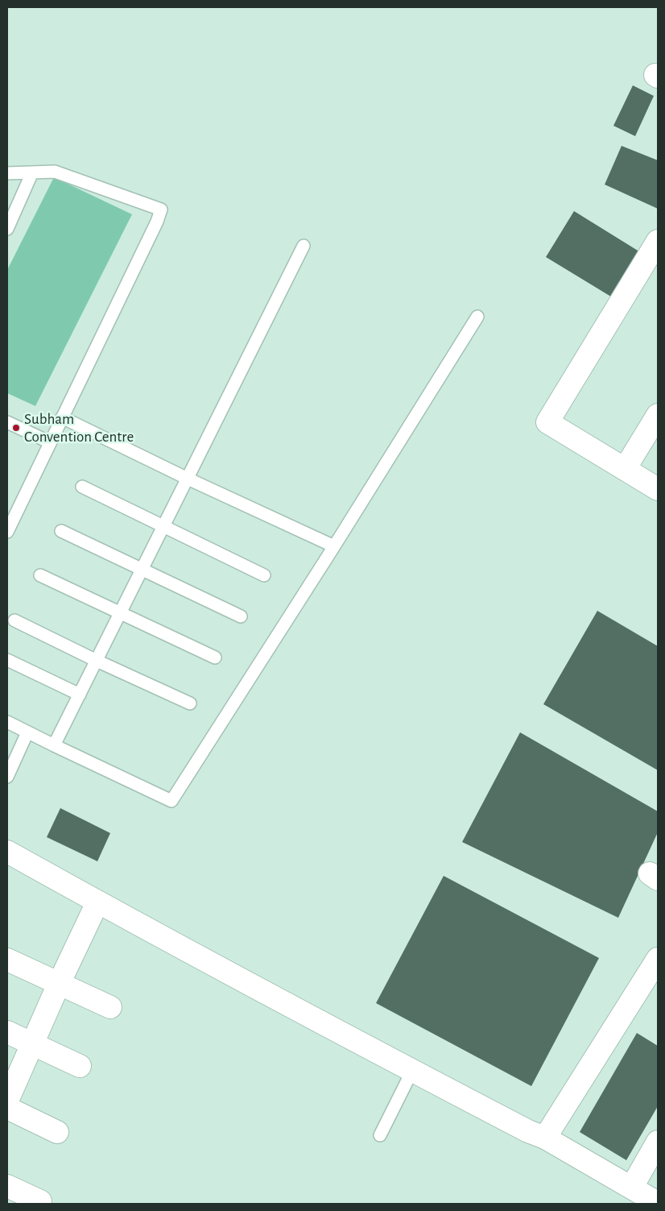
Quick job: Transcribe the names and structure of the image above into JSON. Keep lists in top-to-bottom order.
{
  "places": ["Subham Convention Centre"]
}
